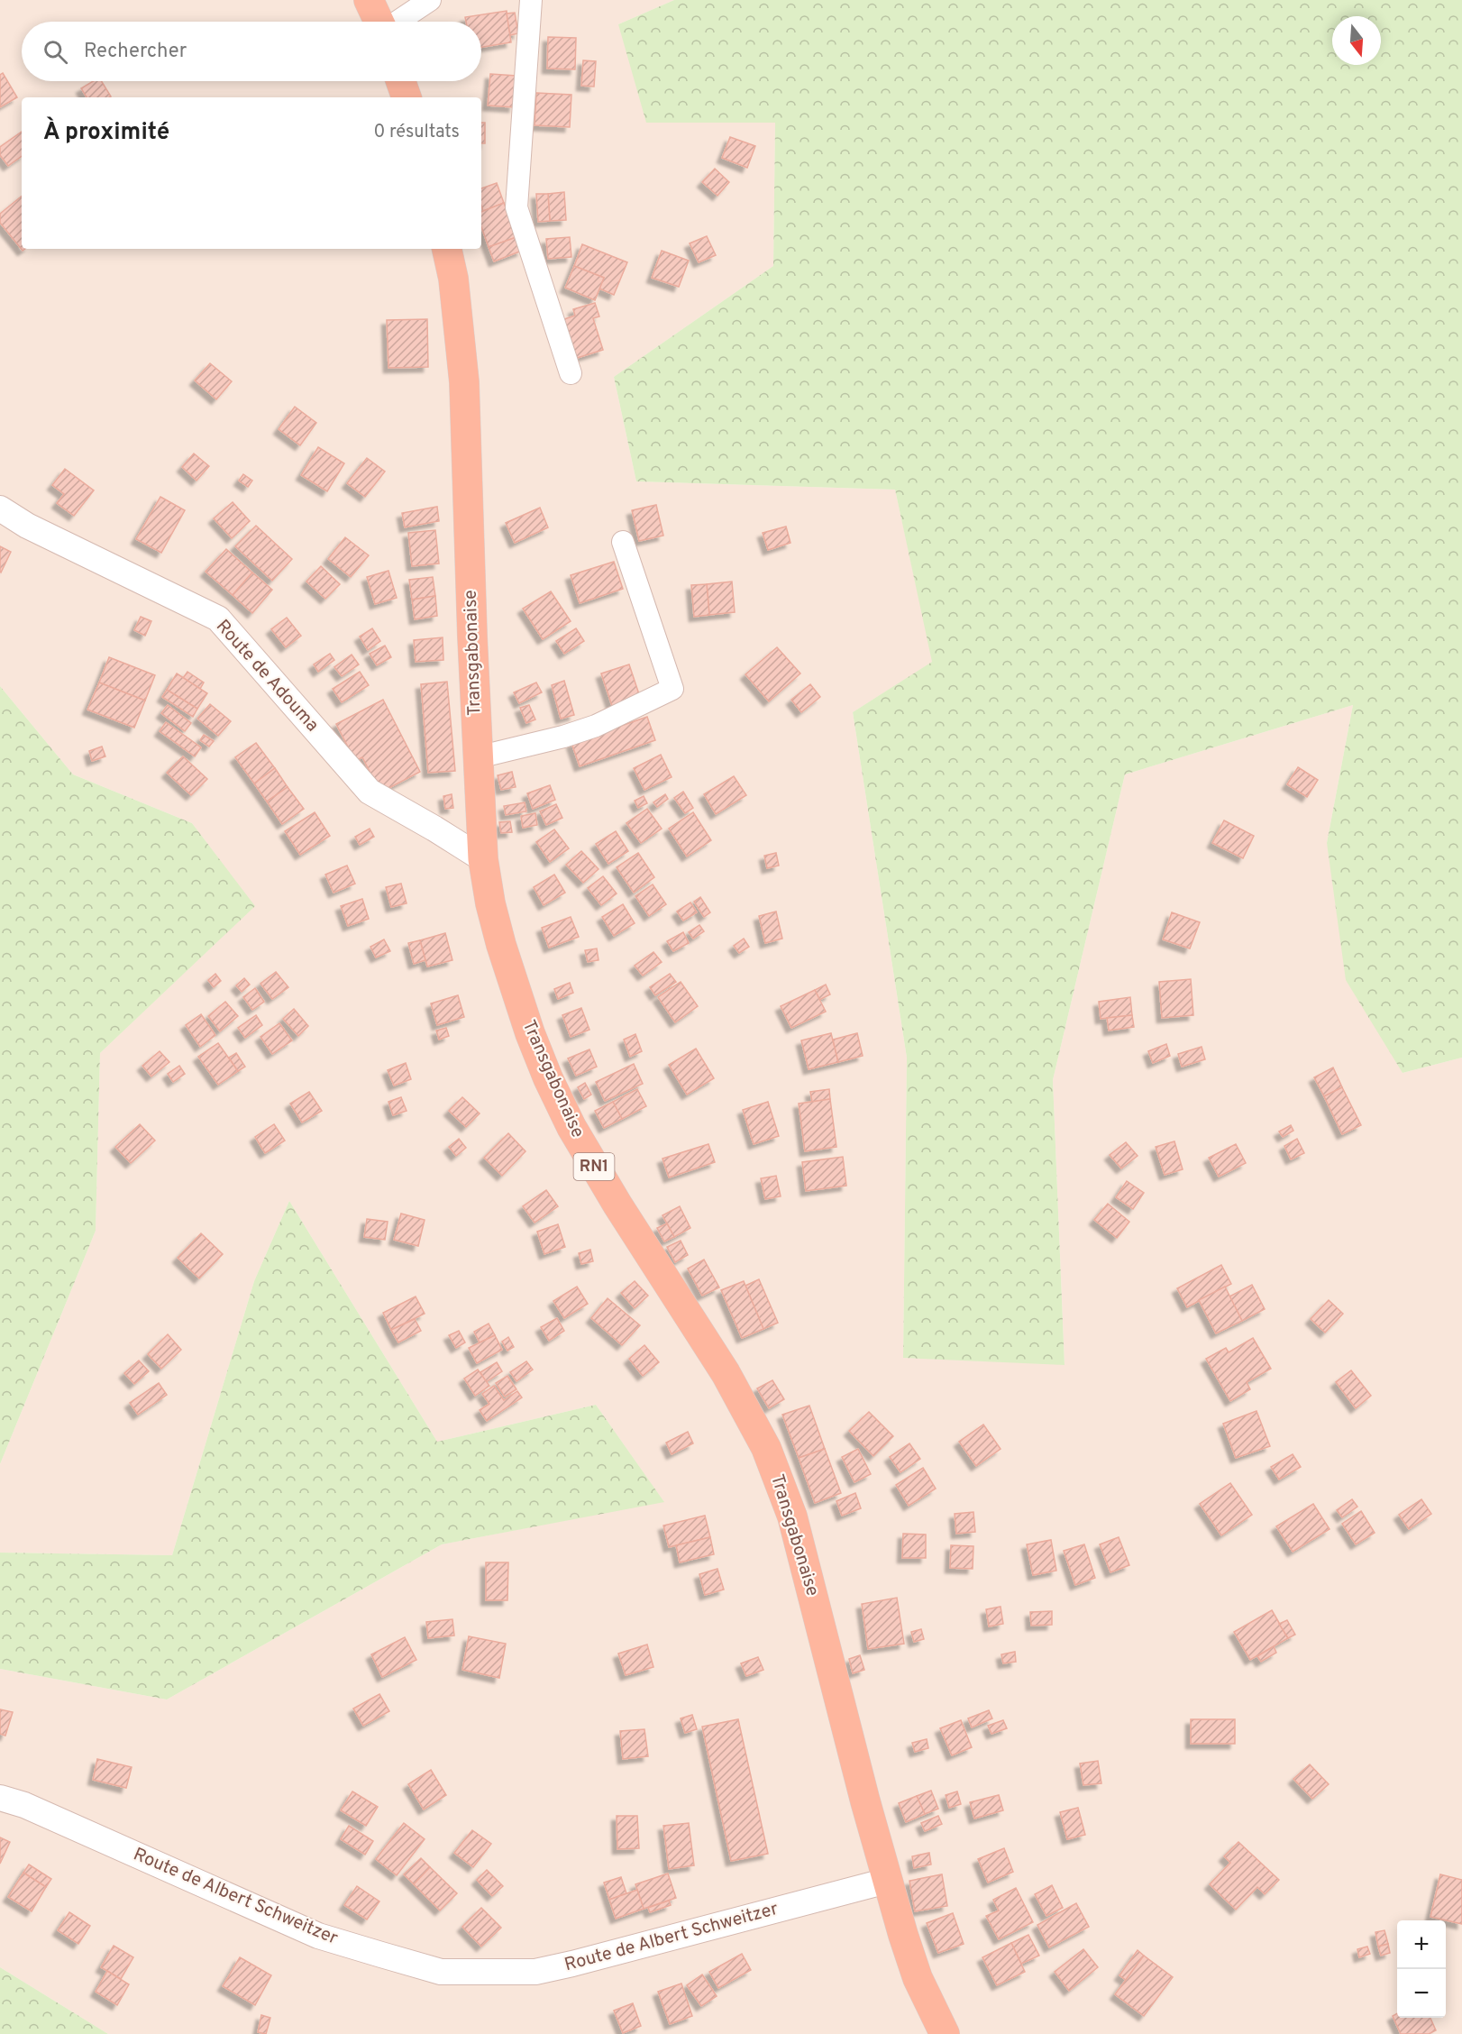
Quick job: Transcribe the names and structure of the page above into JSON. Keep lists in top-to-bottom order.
{
  "streets": {
    "highway": ["Transgabonaise", "RN1"],
    "street": ["Route de Adouma", "Route de Albert Schweitzer"]
  },
  "crossings": [
    ["Transgabonaise", "Route de Adouma"],
    ["Transgabonaise", "Route de Albert Schweitzer"]
  ],
  "north": "bottom",
  "page": {
    "search": "Rechercher",
    "heading": ["À proximité", "0 résultats"],
    "map_buttons": ["+", "−"]
  }
}
